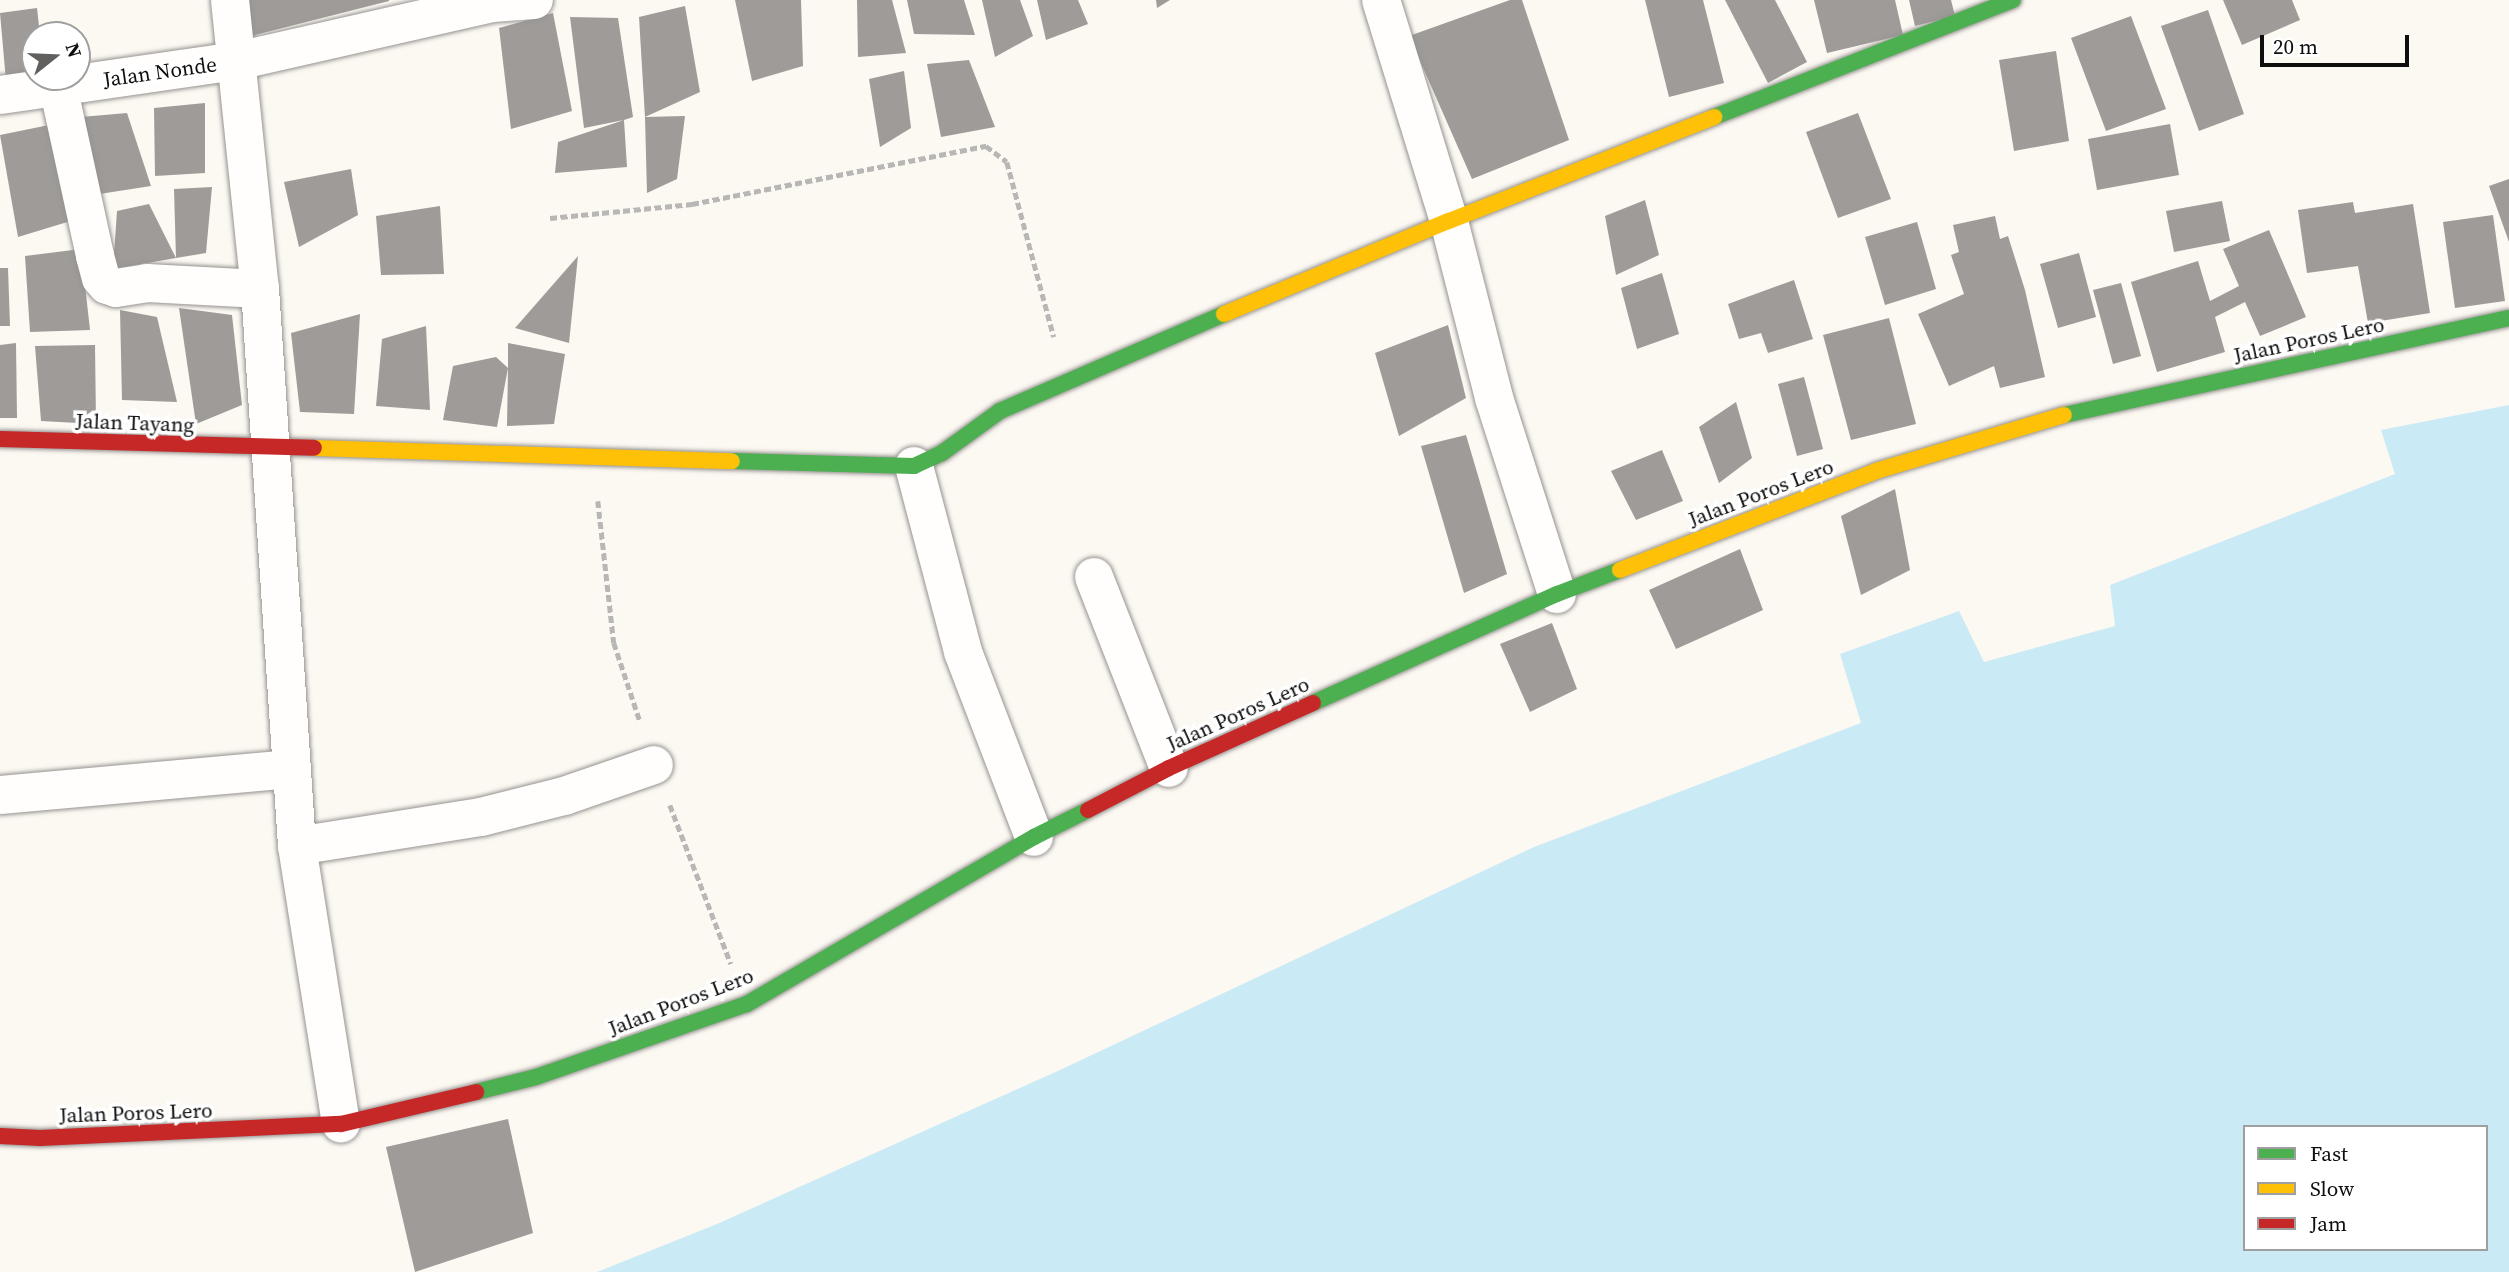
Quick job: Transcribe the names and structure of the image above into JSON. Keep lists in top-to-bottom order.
{
  "streets": {
    "street": ["Jalan Nonde", "Jalan Poros Lero", "Jalan Tayang"]
  },
  "legend": ["Fast", "Slow", "Jam"],
  "scale_bar": "20 m",
  "north": "right"
}
